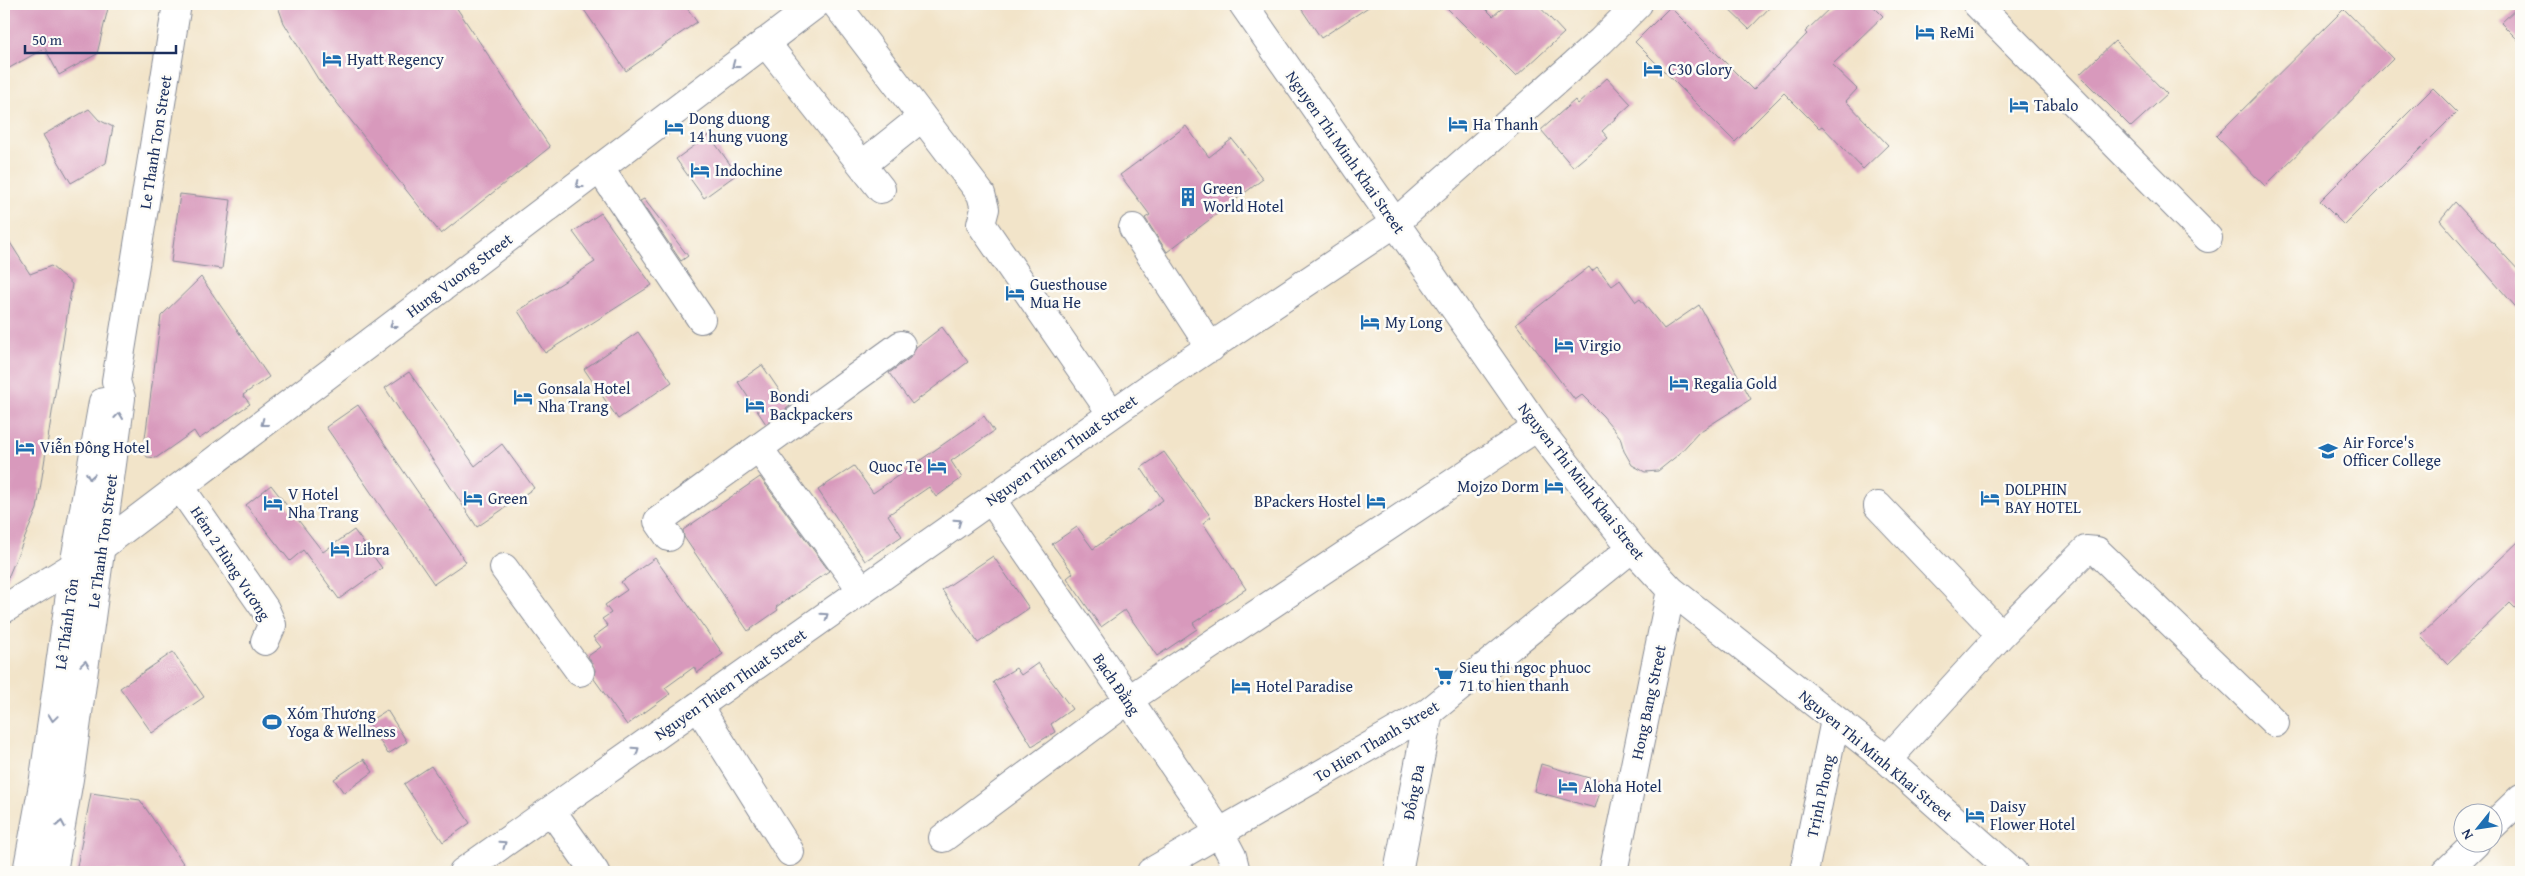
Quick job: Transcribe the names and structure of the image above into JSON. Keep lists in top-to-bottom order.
{
  "streets": {
    "street": [
      "Le Thanh Ton Street",
      "Nguyen Thi Minh Khai Street",
      "Hung Vuong Street",
      "Nguyen Thien Thuat Street",
      "Hẻm 2 Hùng Vương",
      "Lê Thánh Tôn",
      "Bạch Đằng",
      "Hong Bang Street",
      "To Hien Thanh Street",
      "Đống Đa",
      "Trịnh Phong"
    ]
  },
  "crossings": [
    ["Le Thanh Ton Street", "Hung Vuong Street"],
    ["Le Thanh Ton Street", "Lê Thánh Tôn"],
    ["Nguyen Thi Minh Khai Street", "Nguyen Thien Thuat Street"],
    ["Nguyen Thi Minh Khai Street", "Hong Bang Street"],
    ["Nguyen Thi Minh Khai Street", "To Hien Thanh Street"],
    ["Nguyen Thi Minh Khai Street", "Trịnh Phong"],
    ["Hung Vuong Street", "Hẻm 2 Hùng Vương"],
    ["Hung Vuong Street", "Lê Thánh Tôn"],
    ["Nguyen Thien Thuat Street", "Bạch Đằng"],
    ["Bạch Đằng", "To Hien Thanh Street"],
    ["To Hien Thanh Street", "Đống Đa"]
  ],
  "one_way": ["Le Thanh Ton Street", "Hung Vuong Street", "Lê Thánh Tôn"],
  "places": {
    "hotel": [
      "ReMi",
      "Hyatt Regency",
      "C30 Glory",
      "Tabalo",
      "Ha Thanh",
      "Dong duong 14 hung vuong",
      "Indochine",
      "Guesthouse Mua He",
      "My Long",
      "Virgio",
      "Regalia Gold",
      "Gonsala Hotel Nha Trang",
      "Bondi Backpackers",
      "Viễn Đông Hotel",
      "Quoc Te",
      "Mojzo Dorm",
      "Green",
      "DOLPHIN BAY HOTEL",
      "BPackers Hostel",
      "V Hotel Nha Trang",
      "Libra",
      "Hotel Paradise",
      "Aloha Hotel",
      "Daisy Flower Hotel"
    ],
    "building": ["Green World Hotel"],
    "school or university": ["Air Force's Officer College"],
    "supermarket": ["Sieu thi ngoc phuoc 71 to hien thanh"],
    "sports": ["Xóm Thương Yoga & Wellness"]
  },
  "scale_bar": "50 m",
  "north": "bottom left"
}
